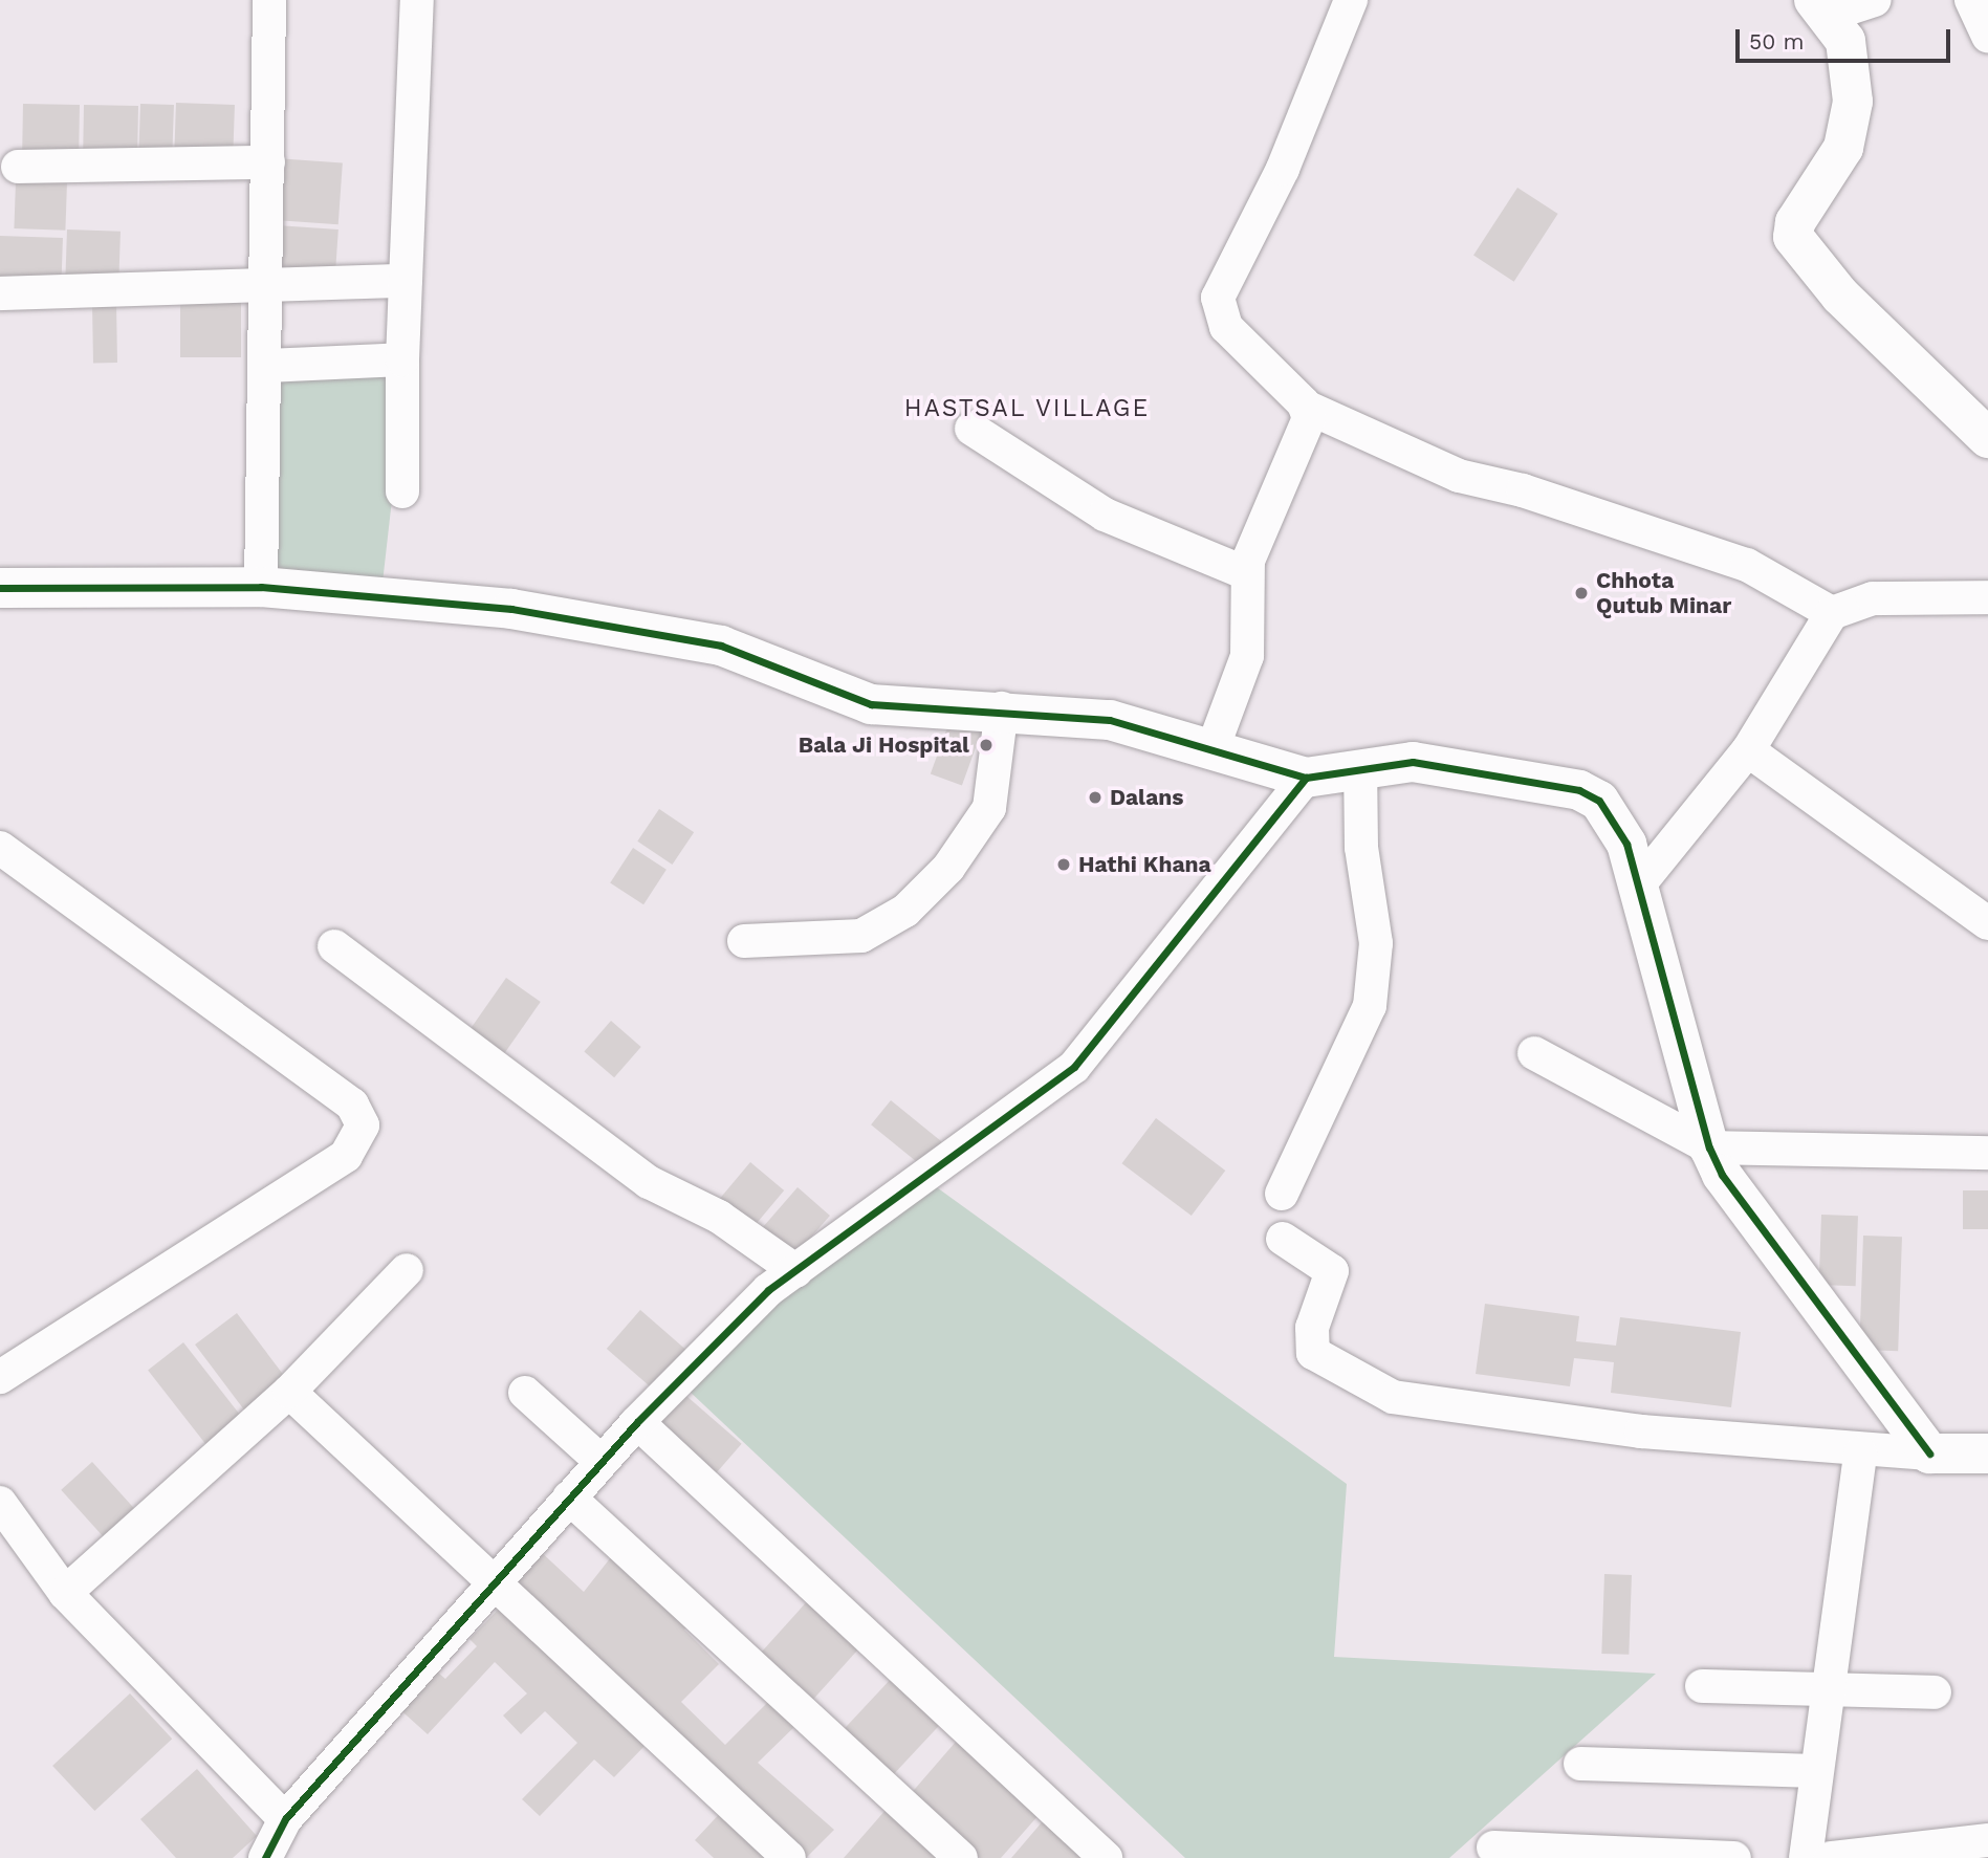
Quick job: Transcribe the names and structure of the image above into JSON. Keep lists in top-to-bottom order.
{
  "districts": ["HASTSAL VILLAGE"],
  "places": [
    "Chhota Qutub Minar",
    "Bala Ji Hospital",
    "Dalans",
    "Hathi Khana"
  ],
  "scale_bar": "50 m"
}
